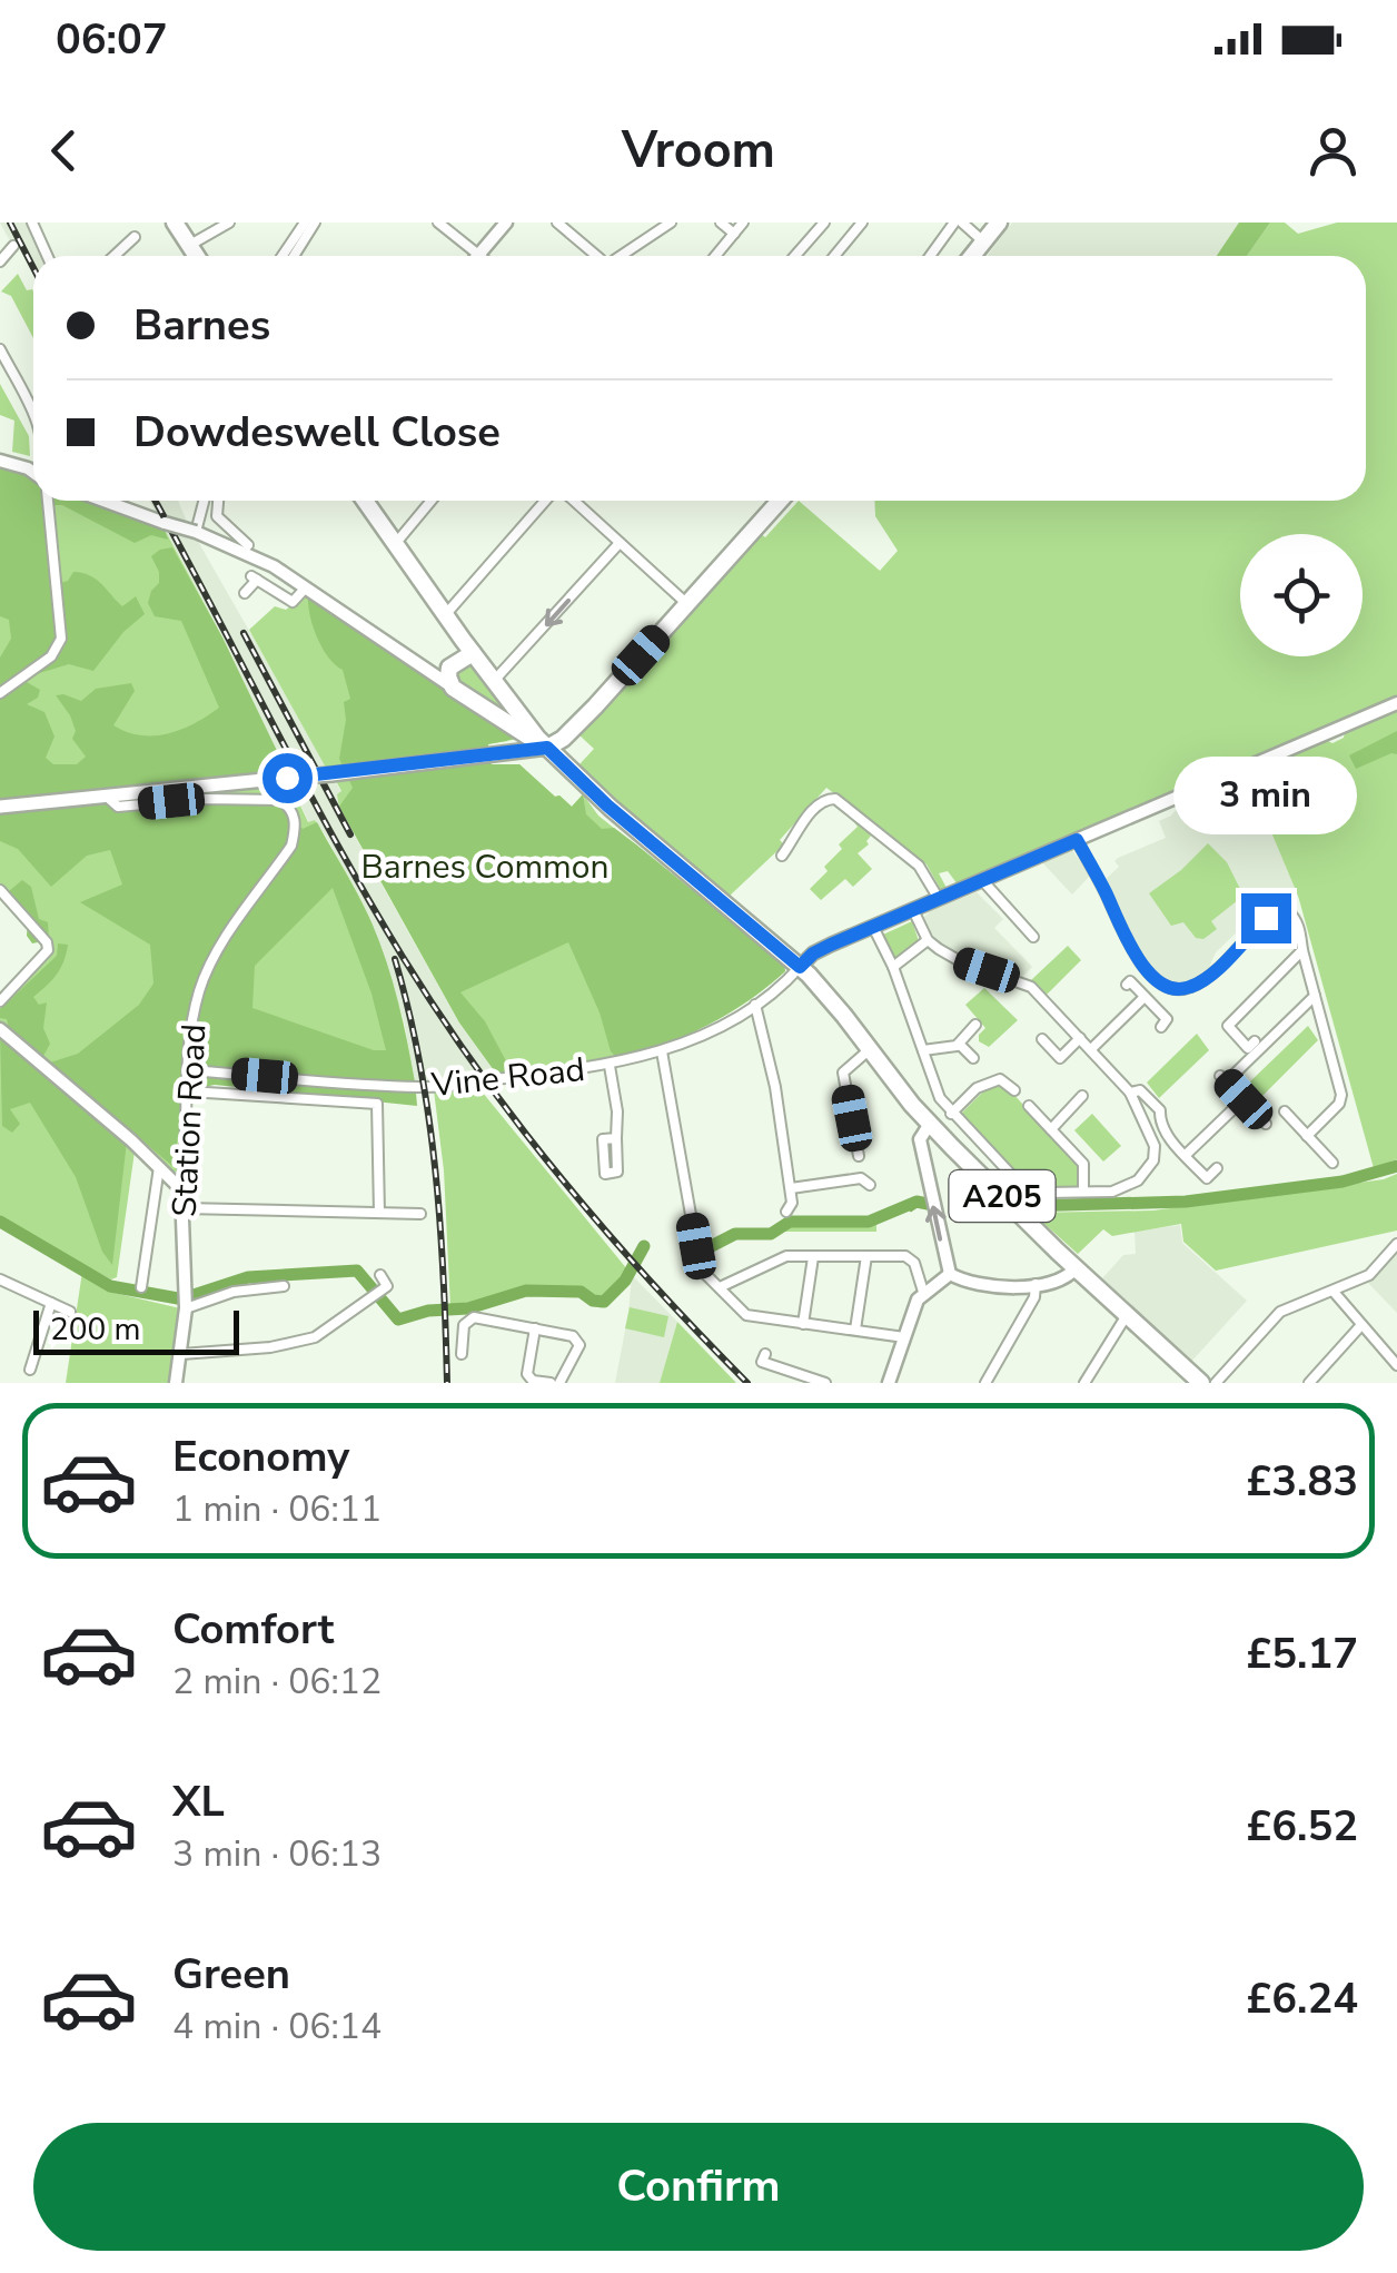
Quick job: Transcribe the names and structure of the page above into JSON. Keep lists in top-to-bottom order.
{
  "streets": {
    "highway": ["A205"],
    "street": ["Vine Road", "Station Road"]
  },
  "crossings": [
    ["Vine Road", "Station Road"],
    ["Vine Road", "A205"]
  ],
  "parks": ["Barnes Common"],
  "scale_bar": "200 m",
  "page": {
    "status": "06:07",
    "header": "Vroom",
    "banner": ["Barnes", "Dowdeswell Close"],
    "bubble": "3 min",
    "scale": "200 m",
    "list": [
      {
        "name": "Economy",
        "note": "1 min · 06:11",
        "value": "£3.83"
      },
      {
        "name": "Comfort",
        "note": "2 min · 06:12",
        "value": "£5.17"
      },
      {
        "name": "XL",
        "note": "3 min · 06:13",
        "value": "£6.52"
      },
      {
        "name": "Green",
        "note": "4 min · 06:14",
        "value": "£6.24"
      }
    ],
    "buttons": "Confirm"
  }
}
